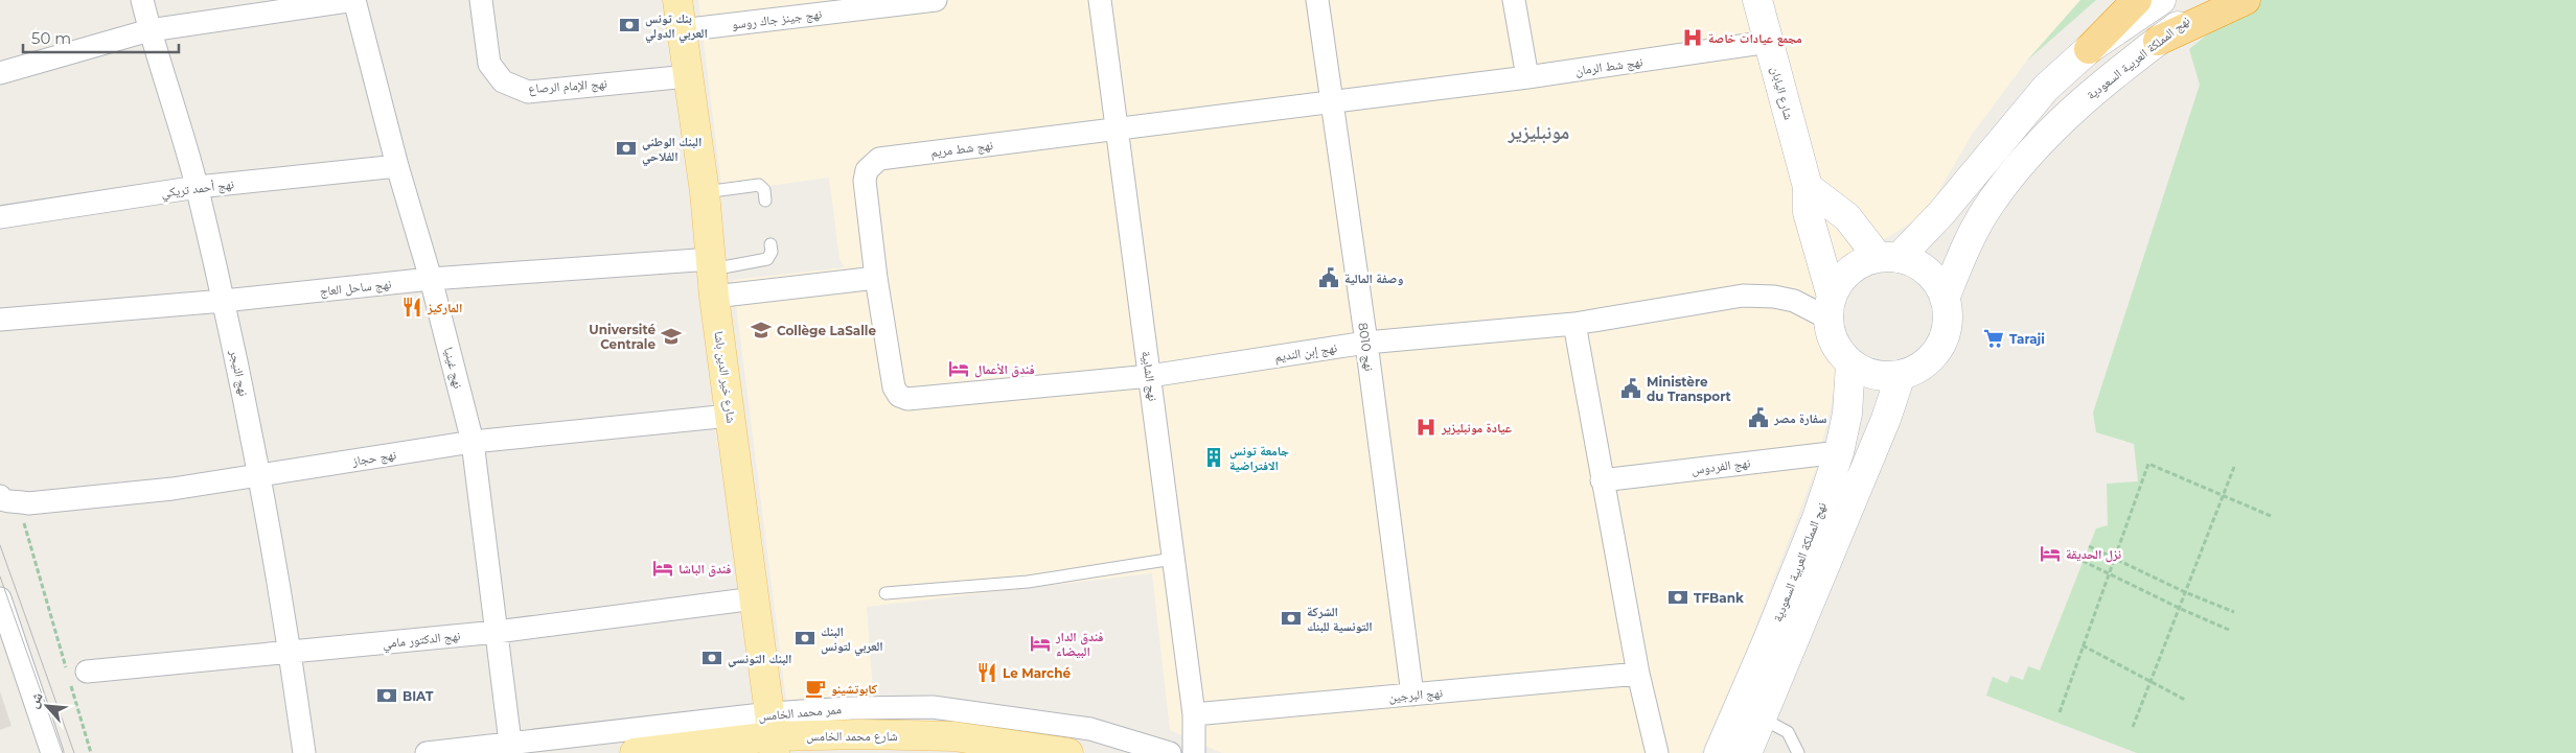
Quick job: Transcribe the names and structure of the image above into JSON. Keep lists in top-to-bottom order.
{
  "streets": {
    "main road": [
      "نهج المملكة العربية السعودية",
      "شارع اليابان",
      "شارع خير الدين باشا",
      "شارع محمد الخامس"
    ],
    "street": [
      "نهج جينز جاك روسو",
      "نهج شط الرمان",
      "نهج الإمام الرصاع",
      "نهج شط مريم",
      "نهج أحمد تريكي",
      "نهج ساحل العاج",
      "نهج 8010",
      "نهج إبن النديم",
      "نهج غينيا",
      "نهج النيجر",
      "نهج الشابية",
      "نهج حجاز",
      "نهج الفردوس",
      "نهج الدكتور مامي",
      "نهج البرجين",
      "ممر محمد الخامس"
    ]
  },
  "crossings": [
    ["نهج جينز جاك روسو", "شارع خير الدين باشا"],
    ["نهج المملكة العربية السعودية", "شارع اليابان"],
    ["نهج المملكة العربية السعودية", "نهج إبن النديم"],
    ["نهج المملكة العربية السعودية", "نهج الفردوس"],
    ["نهج شط الرمان", "شارع اليابان"],
    ["نهج شط الرمان", "نهج شط مريم"],
    ["نهج شط الرمان", "نهج 8010"],
    ["نهج الإمام الرصاع", "شارع خير الدين باشا"],
    ["شارع اليابان", "نهج إبن النديم"],
    ["نهج شط مريم", "نهج 8010"],
    ["نهج شط مريم", "نهج إبن النديم"],
    ["نهج شط مريم", "نهج الشابية"],
    ["نهج أحمد تريكي", "نهج غينيا"],
    ["نهج أحمد تريكي", "نهج النيجر"],
    ["نهج ساحل العاج", "نهج غينيا"],
    ["نهج ساحل العاج", "نهج النيجر"],
    ["نهج ساحل العاج", "شارع خير الدين باشا"],
    ["نهج 8010", "نهج إبن النديم"],
    ["نهج 8010", "نهج البرجين"],
    ["نهج إبن النديم", "نهج الشابية"],
    ["نهج غينيا", "نهج حجاز"],
    ["نهج غينيا", "نهج الدكتور مامي"],
    ["نهج غينيا", "ممر محمد الخامس"],
    ["نهج النيجر", "نهج حجاز"],
    ["نهج النيجر", "نهج الدكتور مامي"],
    ["نهج الشابية", "نهج البرجين"],
    ["شارع خير الدين باشا", "نهج حجاز"],
    ["شارع خير الدين باشا", "نهج الدكتور مامي"],
    ["شارع خير الدين باشا", "ممر محمد الخامس"],
    ["شارع خير الدين باشا", "شارع محمد الخامس"],
    ["ممر محمد الخامس", "شارع محمد الخامس"]
  ],
  "districts": ["مونبليزير"],
  "places": {
    "bank": [
      "بنك تونس العربي الدولي",
      "البنك الوطني الفلاحي",
      "TFBank",
      "الشركة التونسية للبنك",
      "البنك العربي لتونس",
      "البنك التونسي",
      "BIAT"
    ],
    "hospital": ["مجمع عيادات خاصة", "عيادة مونبليزير"],
    "public building": ["وصفة المالية", "Ministère du Transport", "سفارة مصر"],
    "restaurant": ["الماركيز", "Le Marché"],
    "school or university": ["Collège LaSalle", "Université Centrale"],
    "supermarket": ["Taraji"],
    "hotel": [
      "فندق الأعمال",
      "نزل الحديقة",
      "فندق الباشا",
      "فندق الدار البيضاء"
    ],
    "building": ["جامعة تونس الافتراضية"],
    "cafe": ["كابوتشينو"]
  },
  "scale_bar": "50 m",
  "north": "top left"
}
